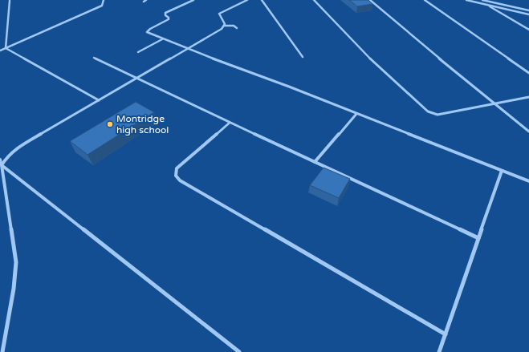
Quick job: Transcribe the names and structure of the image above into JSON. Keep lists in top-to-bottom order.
{
  "places": ["Montridge high school"]
}
